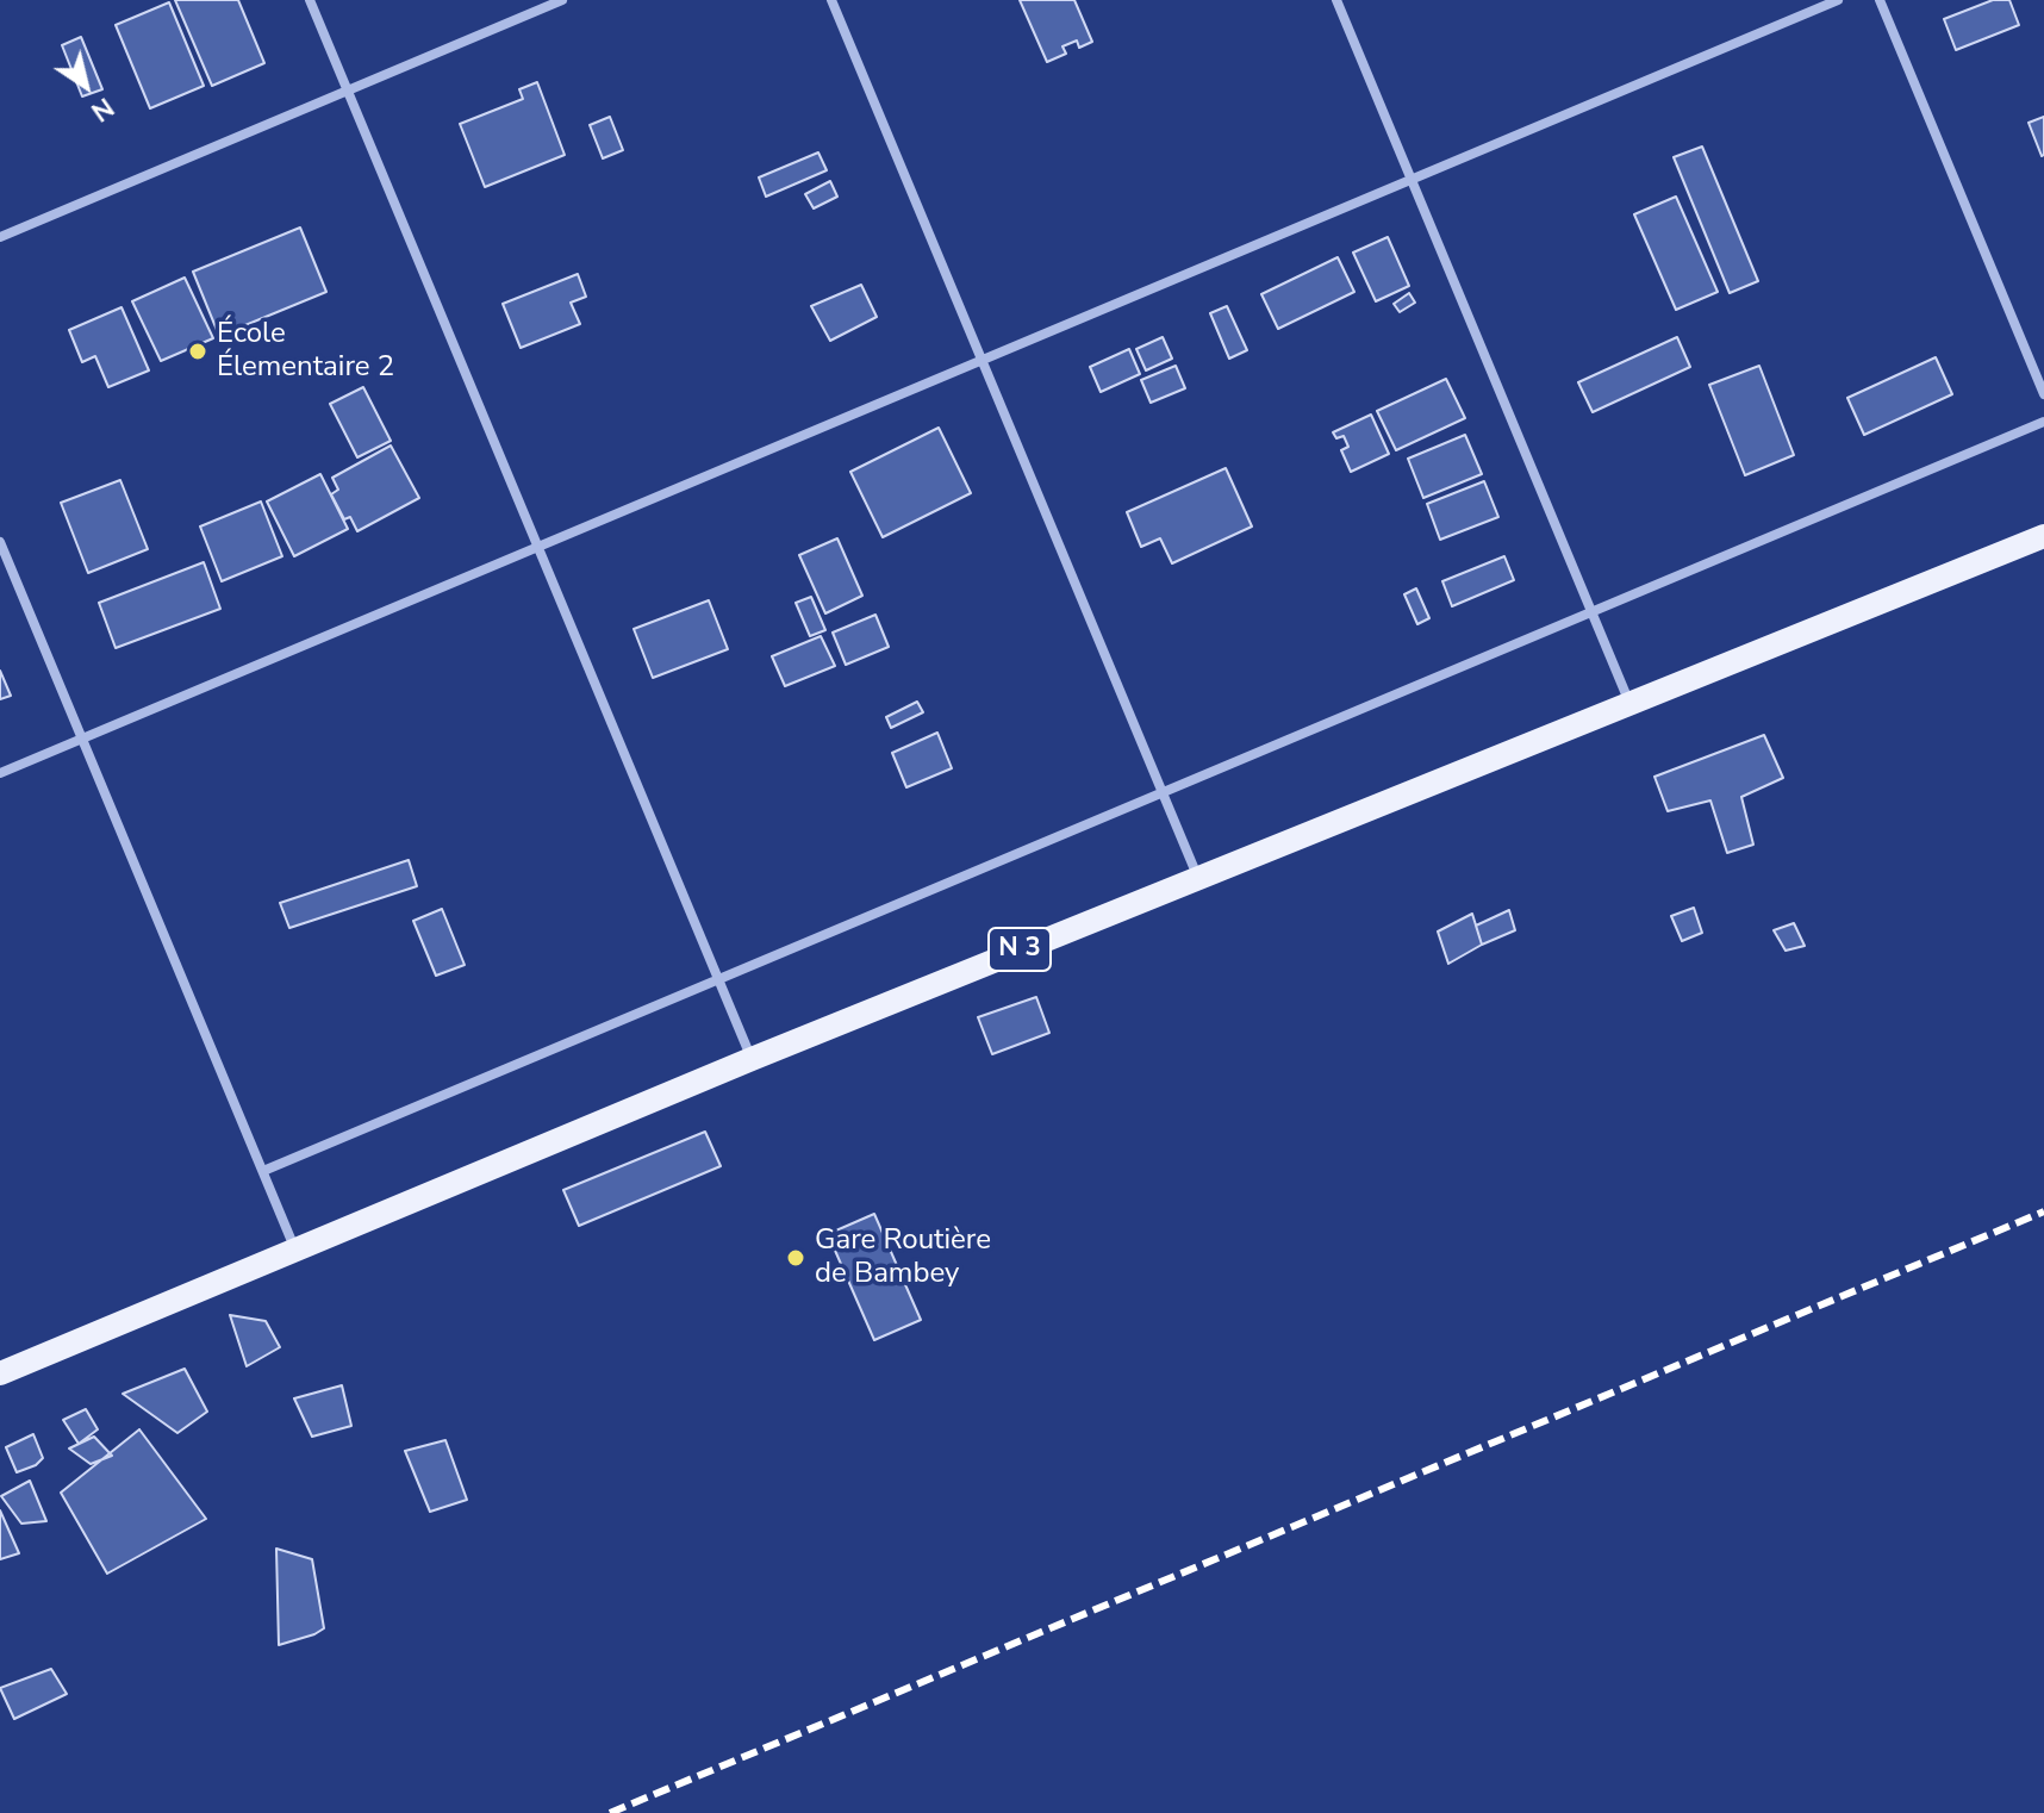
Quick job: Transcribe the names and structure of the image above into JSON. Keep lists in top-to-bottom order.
{
  "streets": {
    "main road": ["N 3"]
  },
  "places": ["École Élementaire 2", "Gare Routière de Bambey"],
  "north": "bottom right"
}
